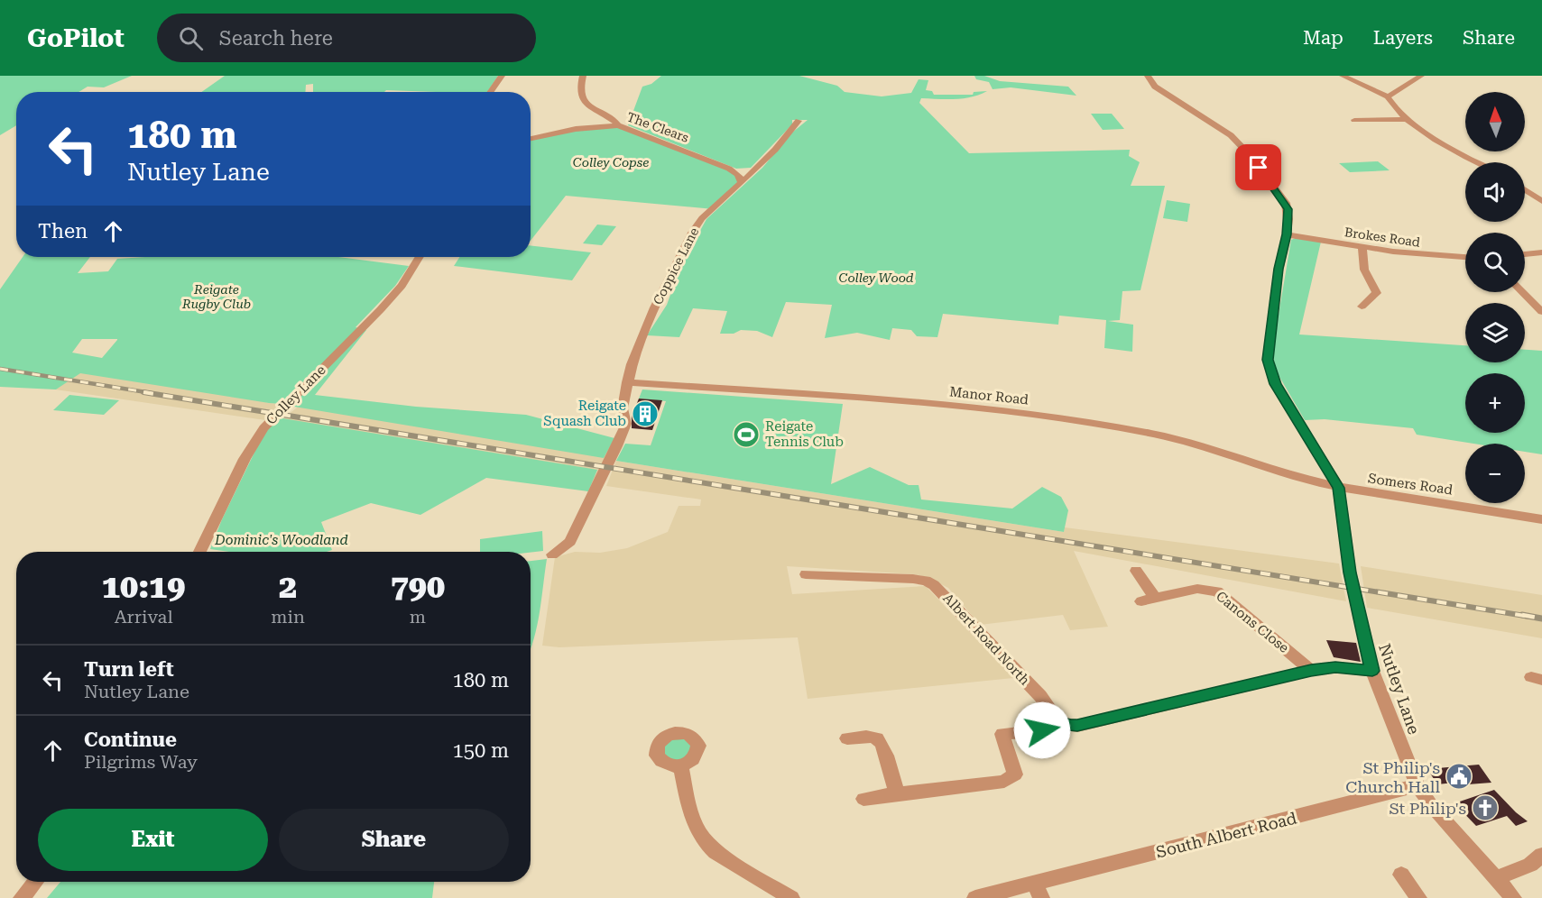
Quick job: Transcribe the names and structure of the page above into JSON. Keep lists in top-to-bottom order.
{
  "streets": {
    "street": [
      "The Clears",
      "Brokes Road",
      "Coppice Lane",
      "Colley Lane",
      "Manor Road",
      "Somers Road",
      "Canons Close",
      "Albert Road North",
      "Nutley Lane",
      "South Albert Road"
    ]
  },
  "crossings": [
    ["The Clears", "Coppice Lane"],
    ["Coppice Lane", "Manor Road"],
    ["Manor Road", "Somers Road"],
    ["Manor Road", "Nutley Lane"],
    ["Somers Road", "Nutley Lane"],
    ["Nutley Lane", "South Albert Road"]
  ],
  "parks": [
    "Colley Copse",
    "Colley Wood",
    "Reigate Rugby Club",
    "Dominic's Woodland"
  ],
  "places": {
    "building": ["Reigate Squash Club"],
    "sports": ["Reigate Tennis Club"],
    "public building": ["St Philip's Church Hall"],
    "church": ["St Philip's"]
  },
  "north": "top",
  "page": {
    "header": "GoPilot",
    "search": "Search here",
    "nav": ["Map", "Layers", "Share"],
    "map_buttons": ["+", "−"],
    "turn": ["180 m", "Nutley Lane"],
    "then": "Then",
    "eta": [
      "10:19",
      "Arrival",
      "2",
      "min",
      "790",
      "m"
    ],
    "list": [
      {
        "name": "Turn left",
        "note": "Nutley Lane",
        "value": "180 m"
      },
      {
        "name": "Continue",
        "note": "Pilgrims Way",
        "value": "150 m"
      }
    ],
    "buttons": ["Exit", "Share"]
  }
}
